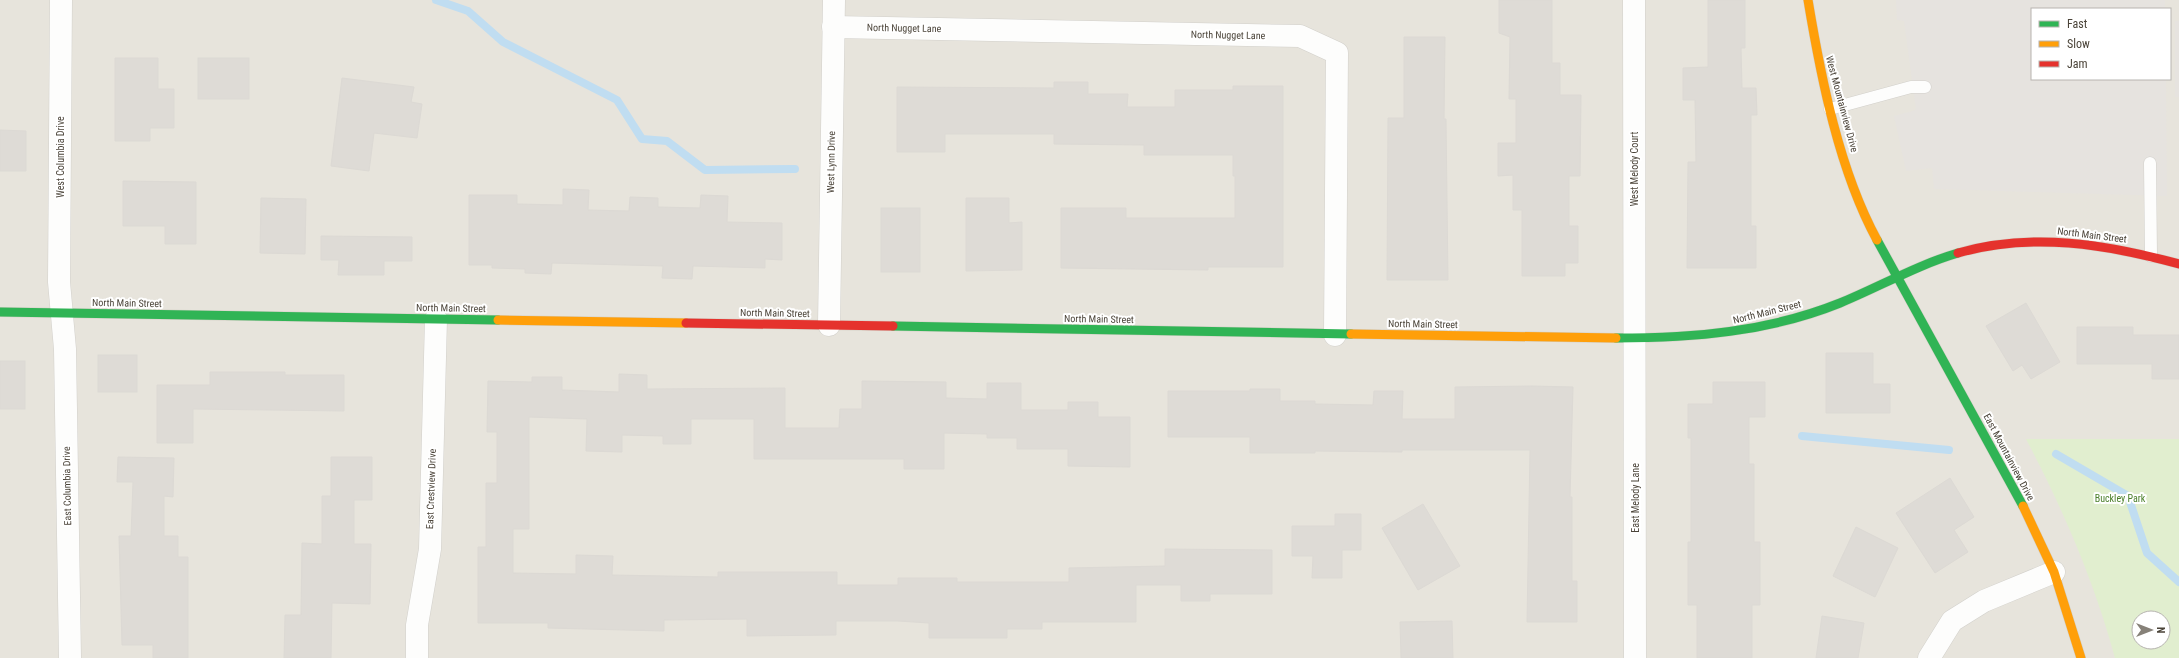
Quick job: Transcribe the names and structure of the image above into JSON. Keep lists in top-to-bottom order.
{
  "streets": {
    "street": [
      "North Nugget Lane",
      "West Mountainview Drive",
      "West Columbia Drive",
      "West Lynn Drive",
      "West Melody Court",
      "North Main Street",
      "East Mountainview Drive",
      "East Columbia Drive",
      "East Crestview Drive",
      "East Melody Lane"
    ]
  },
  "crossings": [
    ["North Nugget Lane", "West Lynn Drive"],
    ["North Nugget Lane", "North Main Street"],
    ["West Mountainview Drive", "North Main Street"],
    ["West Mountainview Drive", "East Mountainview Drive"],
    ["West Columbia Drive", "North Main Street"],
    ["West Columbia Drive", "East Columbia Drive"],
    ["West Lynn Drive", "North Main Street"],
    ["West Melody Court", "North Main Street"],
    ["West Melody Court", "East Melody Lane"],
    ["North Main Street", "East Mountainview Drive"],
    ["North Main Street", "East Columbia Drive"],
    ["North Main Street", "East Crestview Drive"],
    ["North Main Street", "East Melody Lane"]
  ],
  "parks": ["Buckley Park"],
  "legend": ["Fast", "Slow", "Jam"],
  "north": "right"
}
